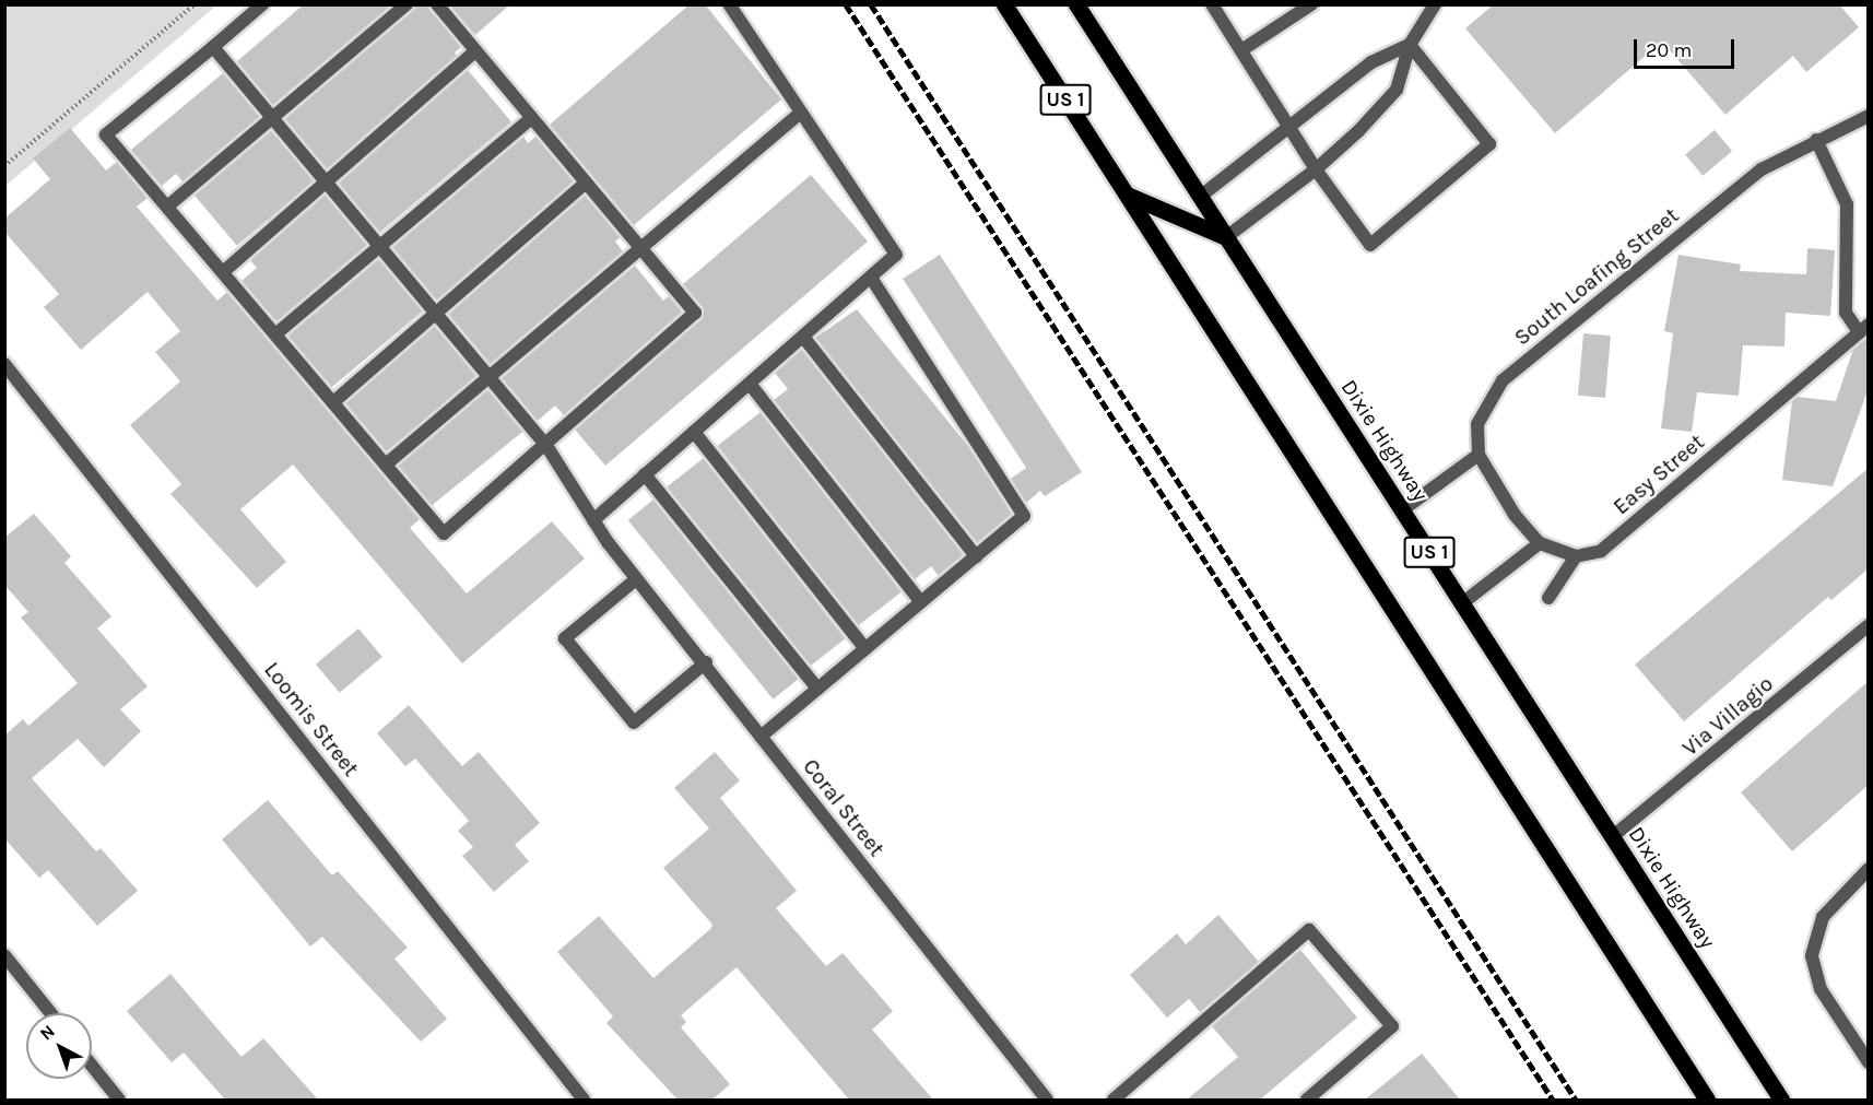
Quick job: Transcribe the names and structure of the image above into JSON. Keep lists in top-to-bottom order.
{
  "streets": {
    "main road": ["US 1", "Dixie Highway"],
    "street": [
      "South Loafing Street",
      "Easy Street",
      "Via Villagio",
      "Loomis Street",
      "Coral Street"
    ]
  },
  "crossings": [
    ["Dixie Highway", "Via Villagio"]
  ],
  "scale_bar": "20 m",
  "north": "top left"
}
